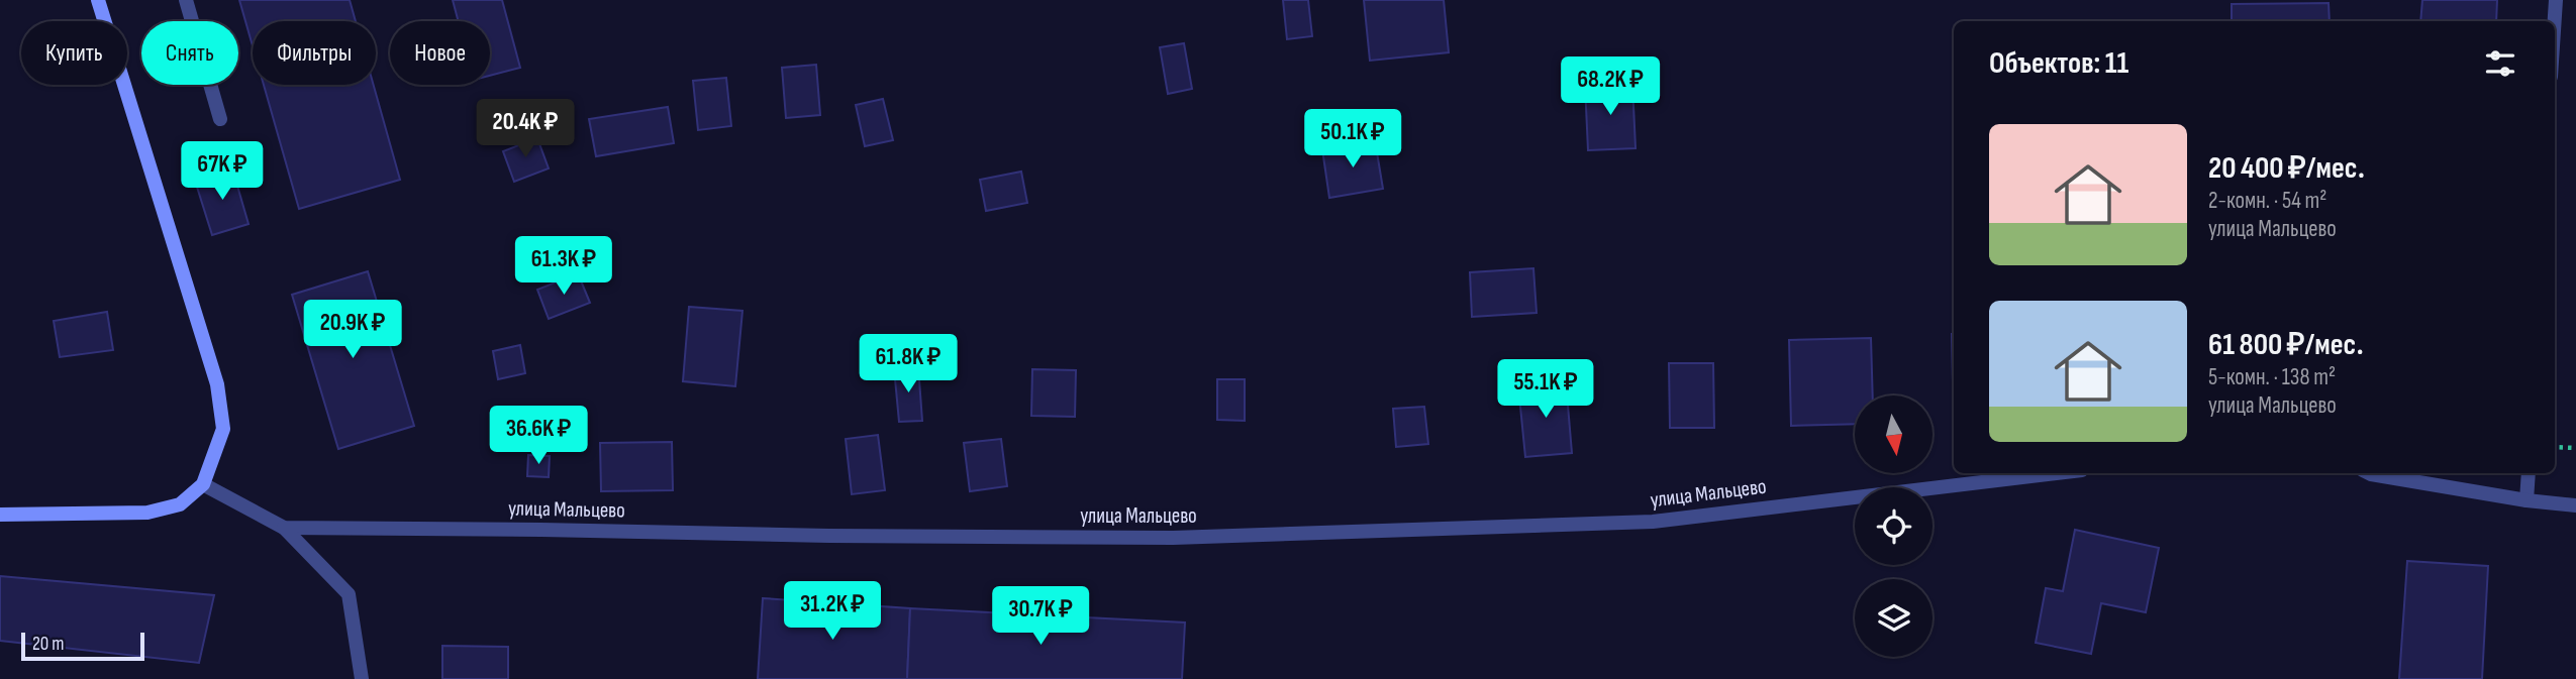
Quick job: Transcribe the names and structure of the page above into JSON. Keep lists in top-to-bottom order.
{
  "streets": {
    "street": ["улица Мальцево"]
  },
  "scale_bar": "20 m",
  "north": "bottom",
  "page": {
    "chip": [
      "Купить",
      "Снять",
      "Фильтры",
      "Новое"
    ],
    "heading": "Объектов: 11",
    "price": [
      "68.2K ₽",
      "20.4K ₽",
      "50.1K ₽",
      "67K ₽",
      "61.3K ₽",
      "20.9K ₽",
      "61.8K ₽",
      "55.1K ₽",
      "36.6K ₽",
      "31.2K ₽",
      "30.7K ₽"
    ],
    "list": [
      {
        "name": "20 400 ₽/мес.",
        "note": "2-комн. · 54 m² · улица Мальцево"
      },
      {
        "name": "61 800 ₽/мес.",
        "note": "5-комн. · 138 m² · улица Мальцево"
      }
    ],
    "scale": "20 m"
  }
}
